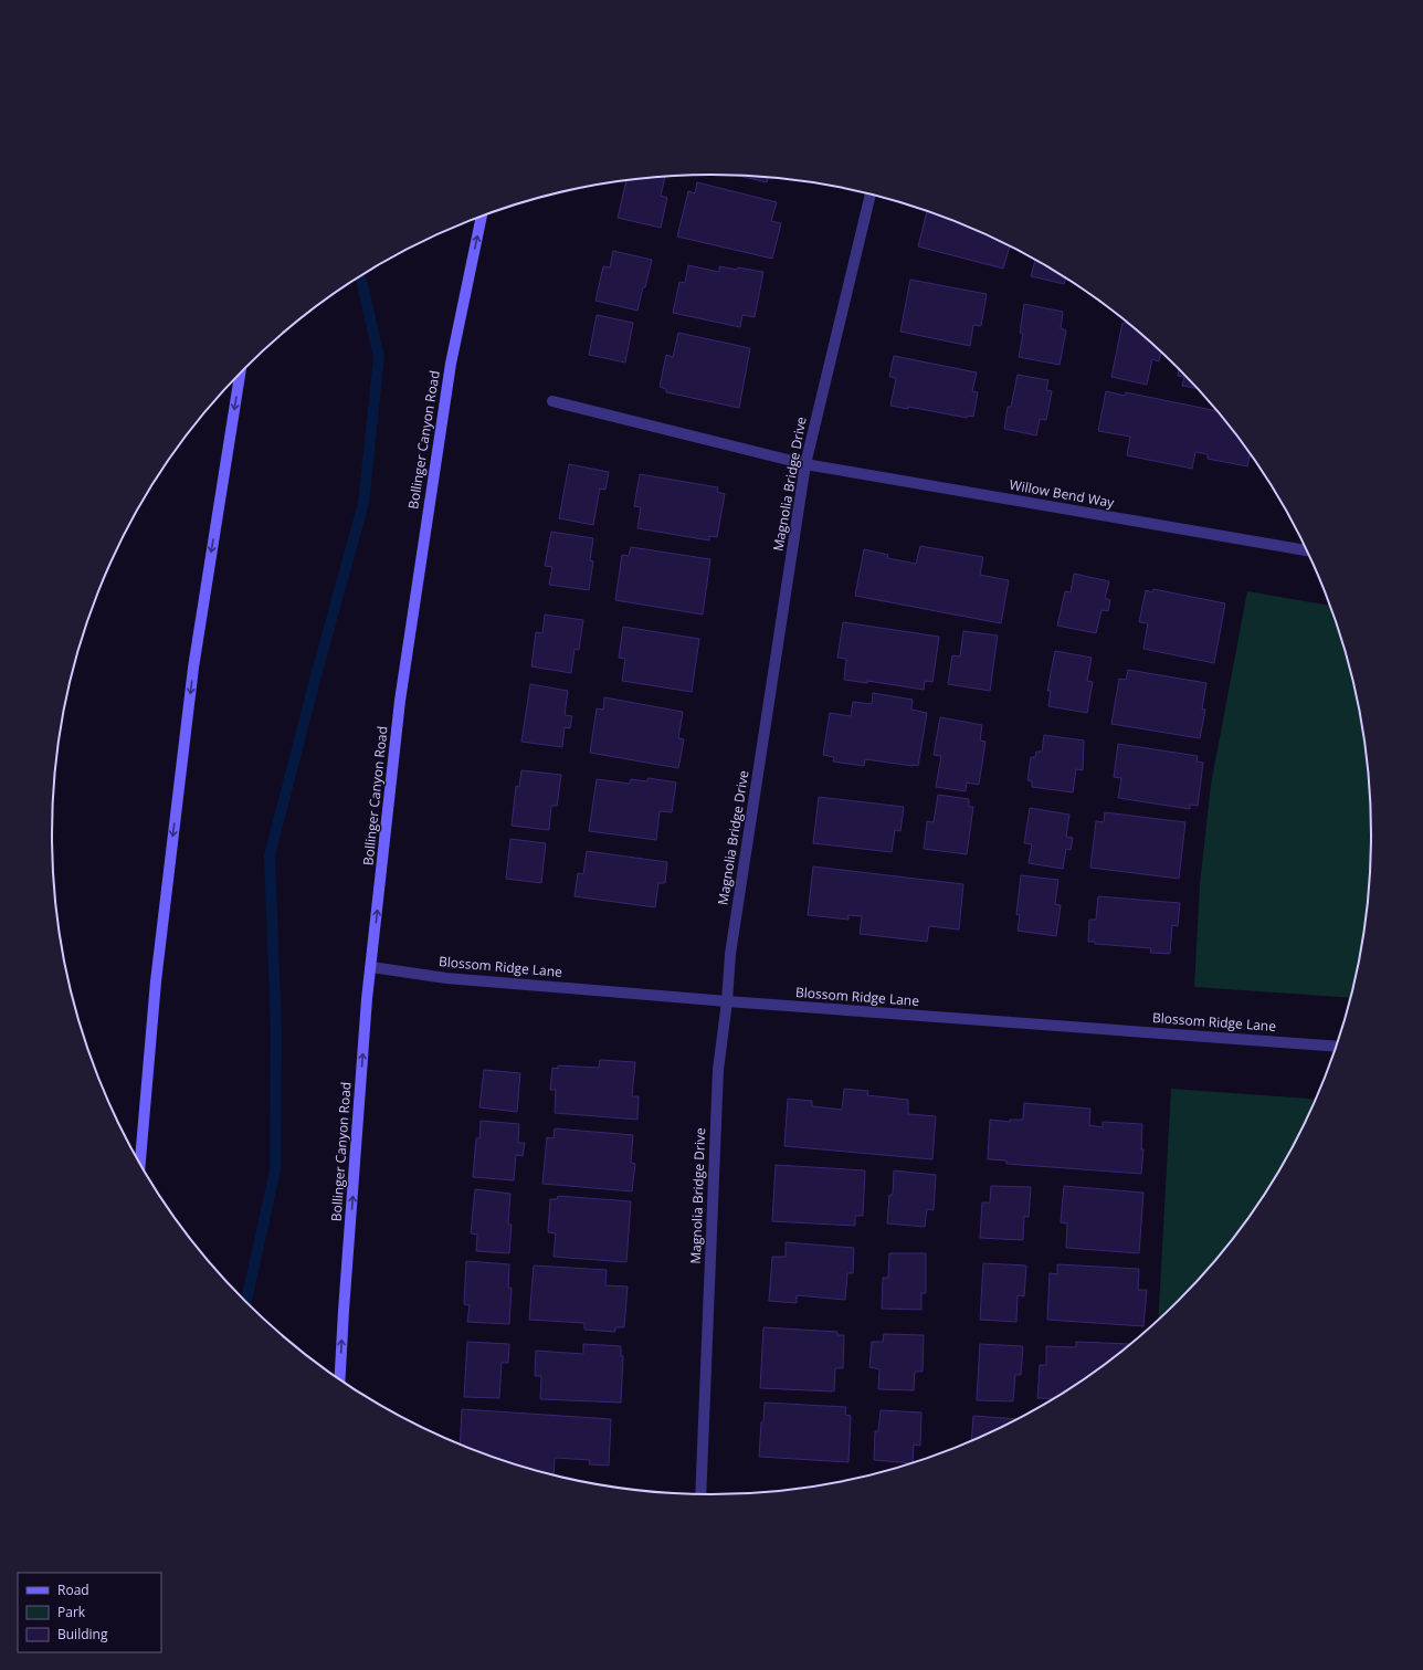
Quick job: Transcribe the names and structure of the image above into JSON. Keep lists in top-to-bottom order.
{
  "streets": {
    "main road": ["Bollinger Canyon Road"],
    "street": ["Magnolia Bridge Drive", "Willow Bend Way", "Blossom Ridge Lane"]
  },
  "crossings": [
    ["Bollinger Canyon Road", "Blossom Ridge Lane"],
    ["Magnolia Bridge Drive", "Willow Bend Way"],
    ["Magnolia Bridge Drive", "Blossom Ridge Lane"]
  ],
  "one_way": ["Bollinger Canyon Road"],
  "legend": ["Road", "Park", "Building"]
}
